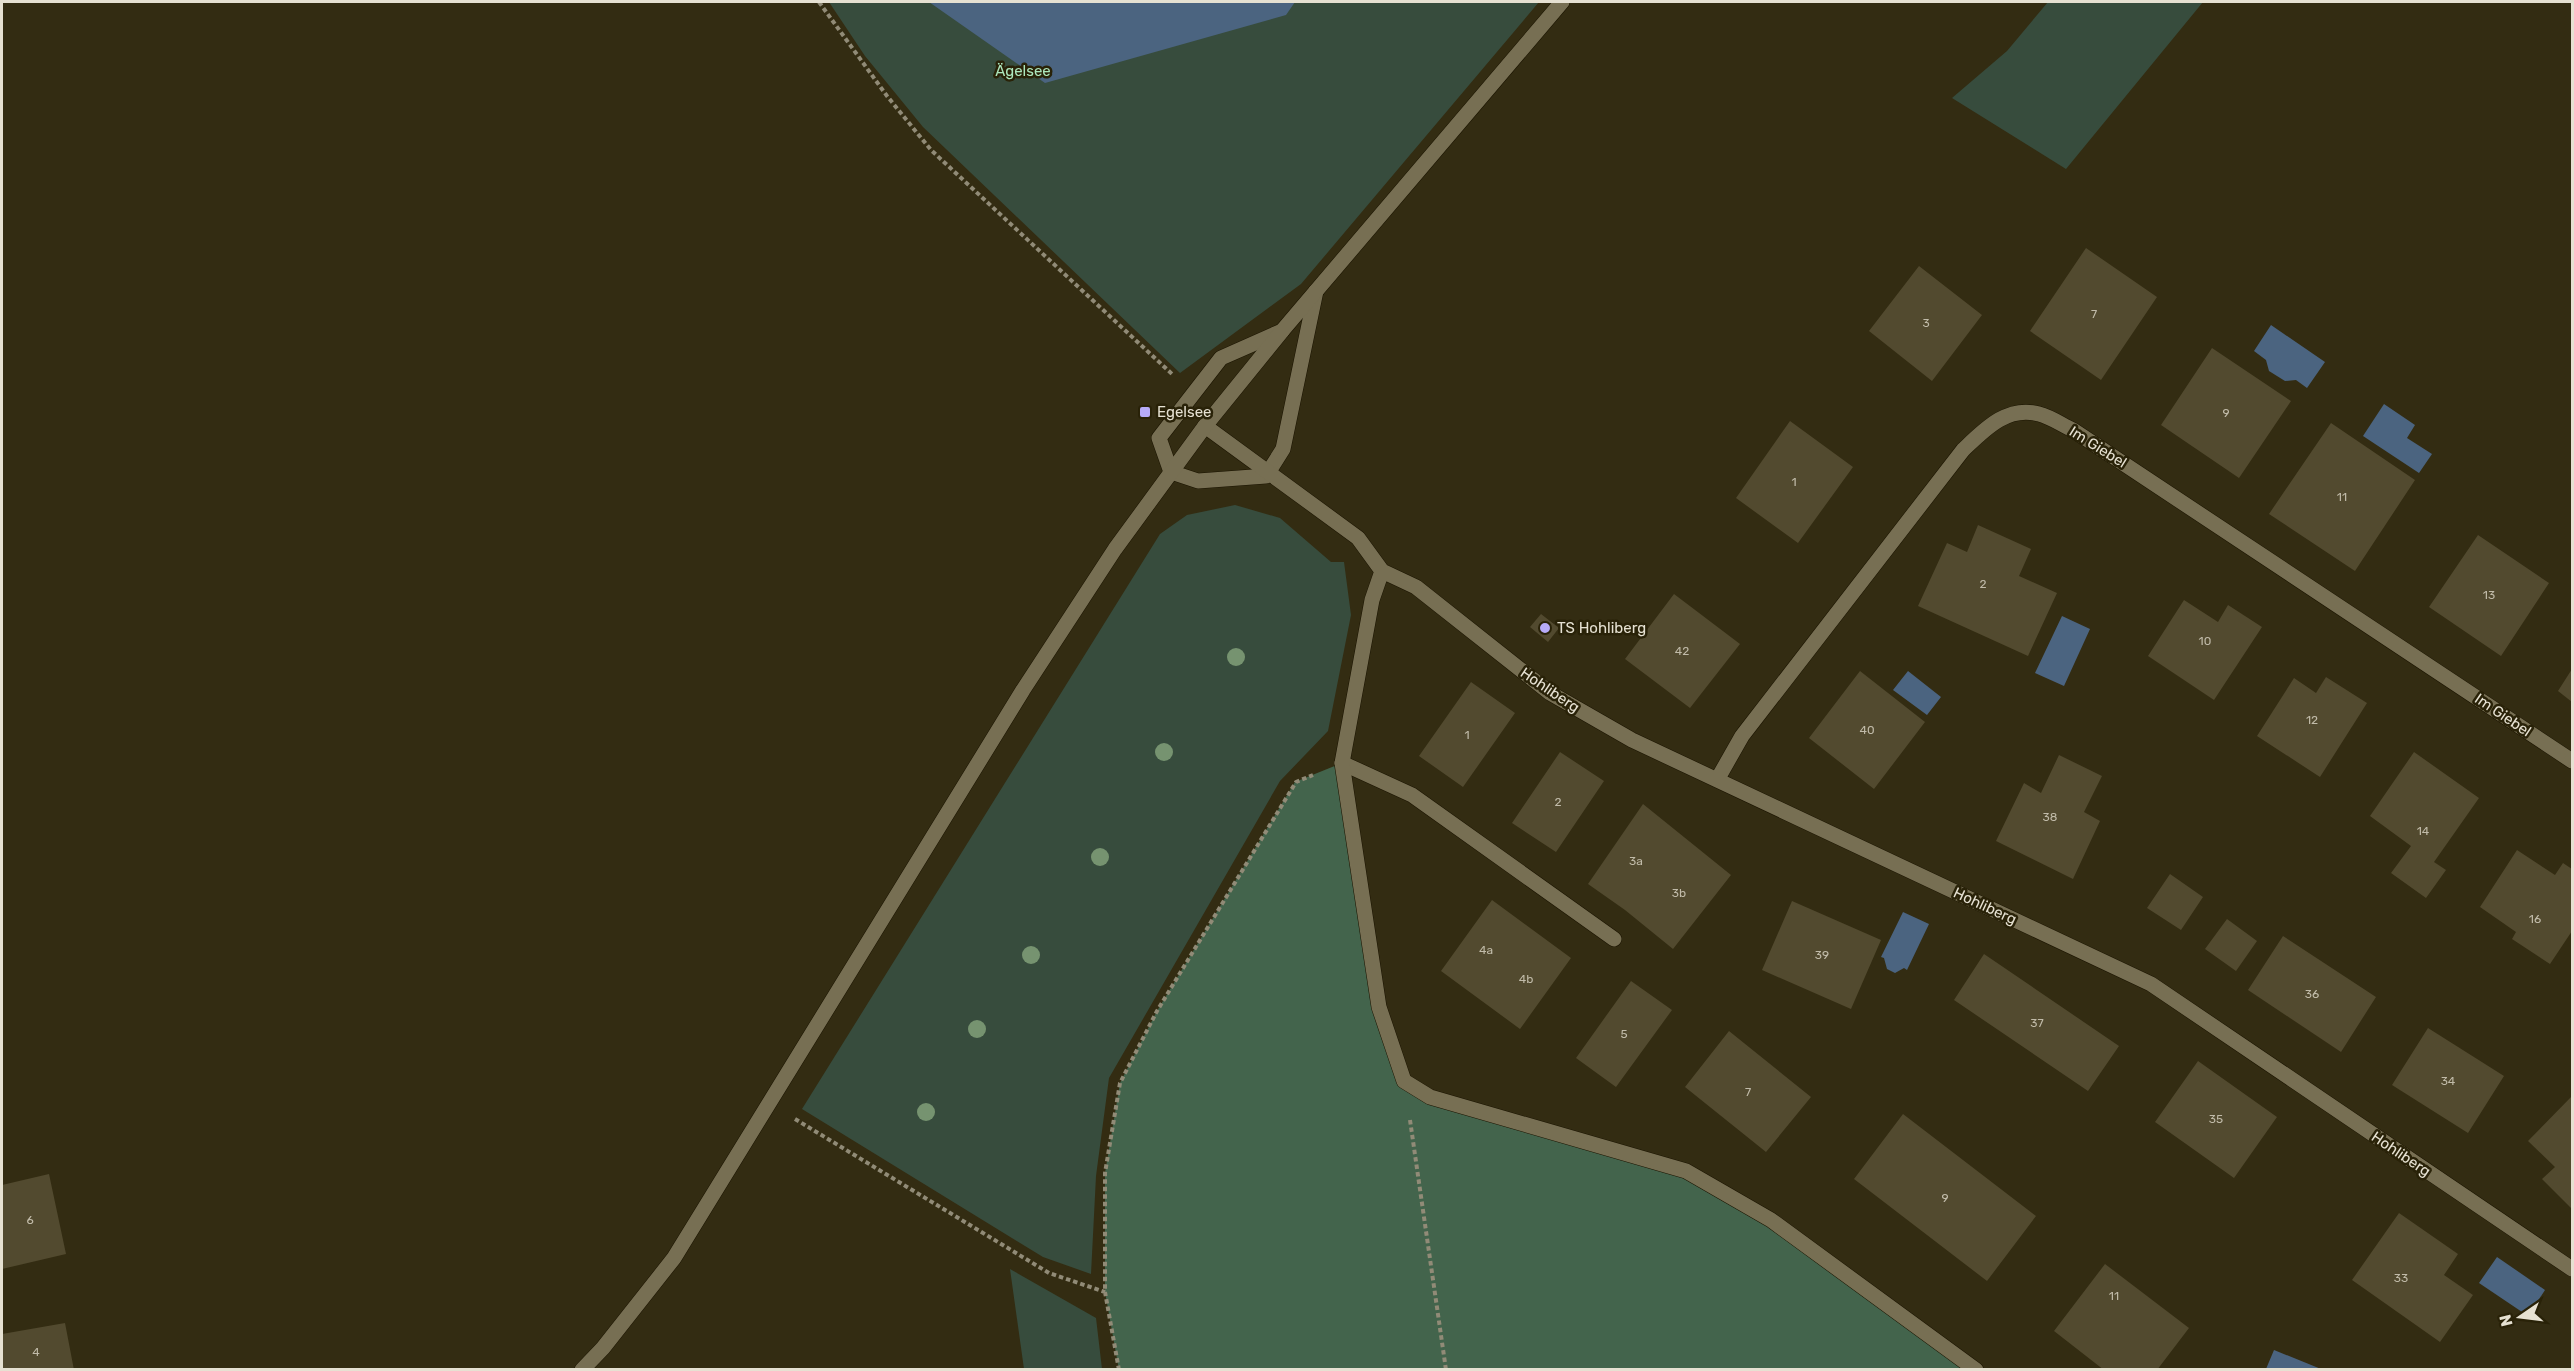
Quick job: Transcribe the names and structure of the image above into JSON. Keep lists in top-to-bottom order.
{
  "streets": {
    "street": ["Im Giebel", "Hohliberg"]
  },
  "crossings": [
    ["Im Giebel", "Hohliberg"]
  ],
  "parks": ["Ägelsee"],
  "places": {
    "transit": ["Egelsee"],
    "other": ["TS Hohliberg"]
  },
  "house_numbers": [
    "7",
    "3",
    "9",
    "1",
    "11",
    "2",
    "13",
    "10",
    "42",
    "12",
    "40",
    "1",
    "2",
    "38",
    "14",
    "3a",
    "3b",
    "16",
    "4a",
    "39",
    "4b",
    "36",
    "37",
    "5",
    "34",
    "7",
    "35",
    "9",
    "6",
    "33",
    "11",
    "4"
  ],
  "north": "left"
}
